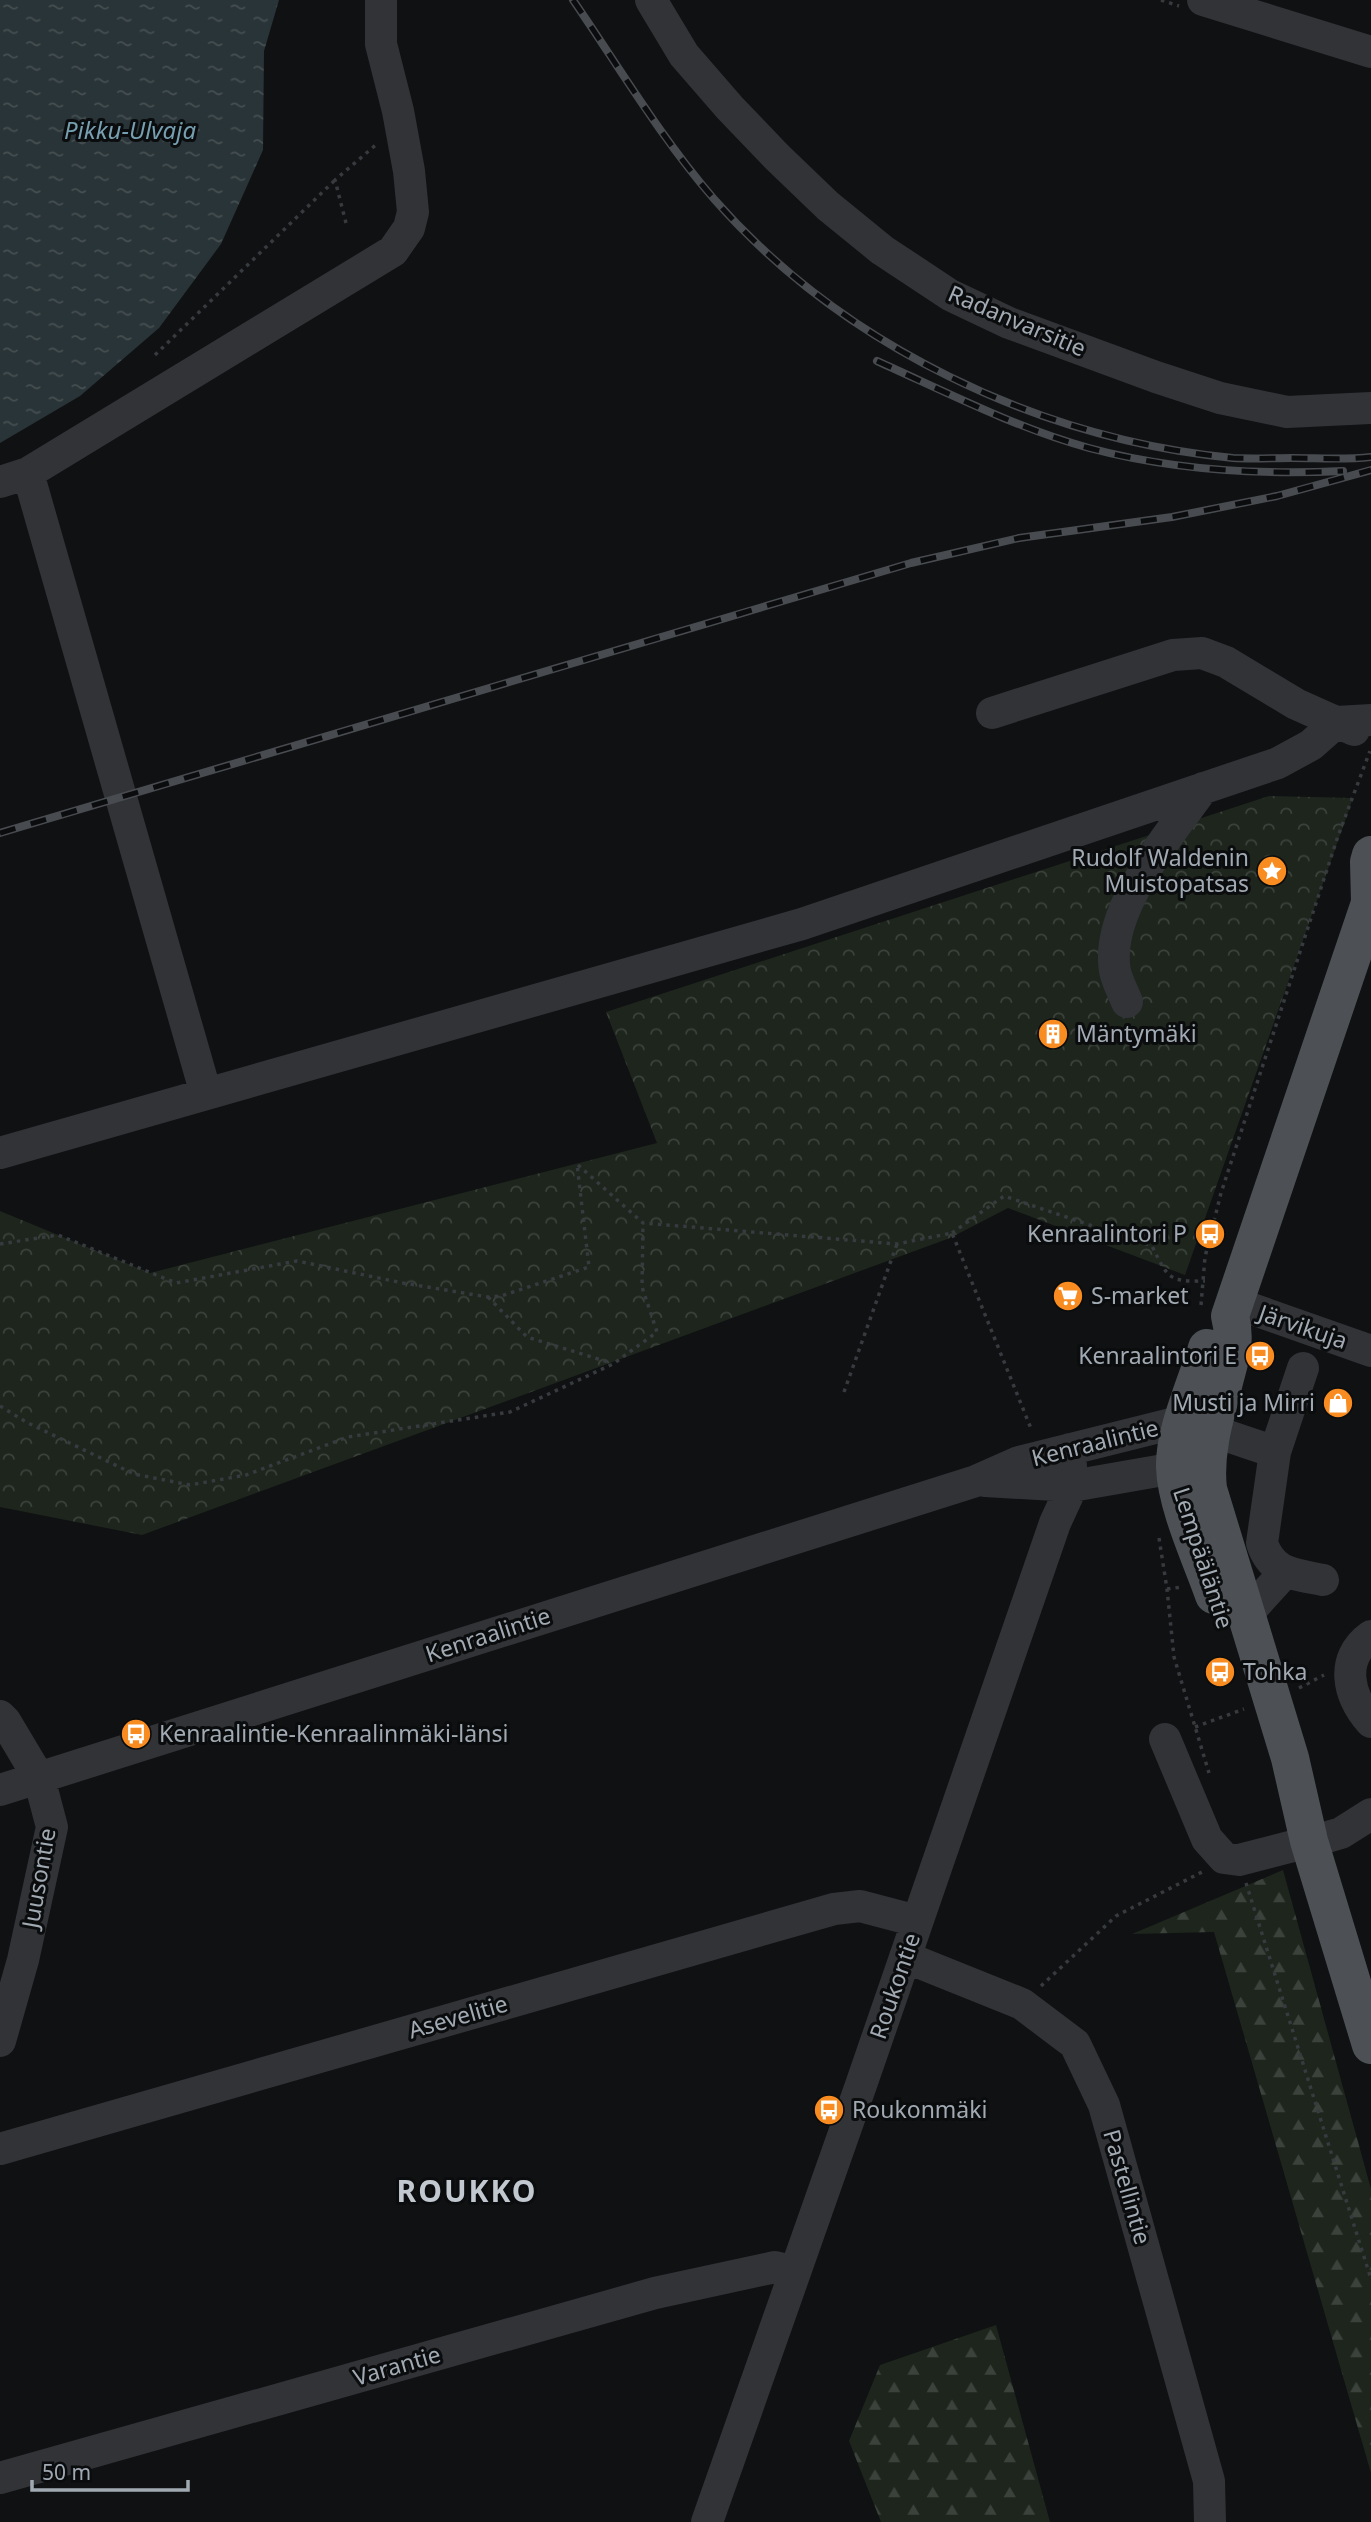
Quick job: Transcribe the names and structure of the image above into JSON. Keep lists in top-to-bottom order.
{
  "streets": {
    "main road": ["Lempääläntie"],
    "street": [
      "Radanvarsitie",
      "Järvikuja",
      "Kenraalintie",
      "Juusontie",
      "Roukontie",
      "Asevelitie",
      "Pastellintie",
      "Varantie"
    ]
  },
  "crossings": [
    ["Järvikuja", "Lempääläntie"],
    ["Kenraalintie", "Lempääläntie"],
    ["Kenraalintie", "Juusontie"],
    ["Kenraalintie", "Roukontie"],
    ["Roukontie", "Asevelitie"],
    ["Roukontie", "Pastellintie"],
    ["Roukontie", "Varantie"]
  ],
  "districts": ["ROUKKO"],
  "water": ["Pikku-Ulvaja"],
  "places": {
    "place": ["Rudolf Waldenin Muistopatsas"],
    "building": ["Mäntymäki"],
    "bus stop": [
      "Kenraalintori P",
      "Kenraalintori E",
      "Tohka",
      "Kenraalintie-Kenraalinmäki-länsi",
      "Roukonmäki"
    ],
    "supermarket": ["S-market"],
    "shop": ["Musti ja Mirri"]
  },
  "scale_bar": "50 m"
}
